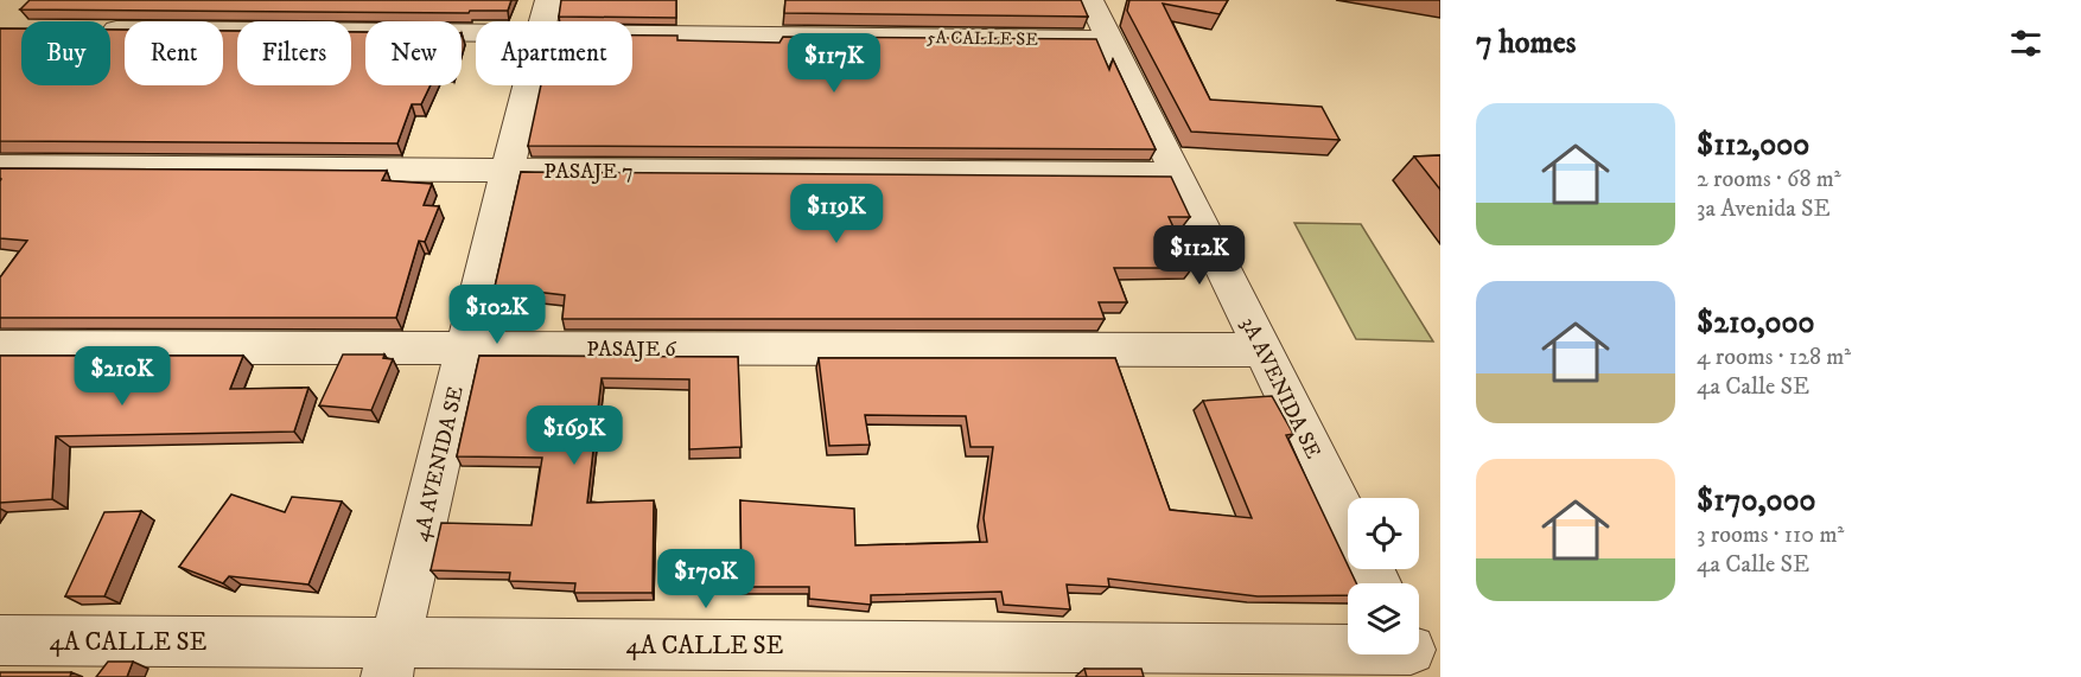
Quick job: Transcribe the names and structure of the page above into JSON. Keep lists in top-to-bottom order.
{
  "streets": {
    "street": [
      "5A CALLE SE",
      "PASAJE 7",
      "PASAJE 6",
      "3A AVENIDA SE",
      "4A AVENIDA SE",
      "4A CALLE SE"
    ]
  },
  "crossings": [
    ["5A CALLE SE", "3A AVENIDA SE"],
    ["5A CALLE SE", "4A AVENIDA SE"],
    ["PASAJE 7", "3A AVENIDA SE"],
    ["PASAJE 7", "4A AVENIDA SE"],
    ["PASAJE 6", "3A AVENIDA SE"],
    ["PASAJE 6", "4A AVENIDA SE"],
    ["4A AVENIDA SE", "4A CALLE SE"]
  ],
  "page": {
    "heading": "7 homes",
    "chip": [
      "Buy",
      "Rent",
      "Filters",
      "New",
      "Apartment"
    ],
    "price": [
      "$117K",
      "$119K",
      "$112K",
      "$102K",
      "$210K",
      "$169K",
      "$170K"
    ],
    "list": [
      {
        "name": "$112,000",
        "note": "2 rooms · 68 m² · 3a Avenida SE"
      },
      {
        "name": "$210,000",
        "note": "4 rooms · 128 m² · 4a Calle SE"
      },
      {
        "name": "$170,000",
        "note": "3 rooms · 110 m² · 4a Calle SE"
      }
    ]
  }
}
